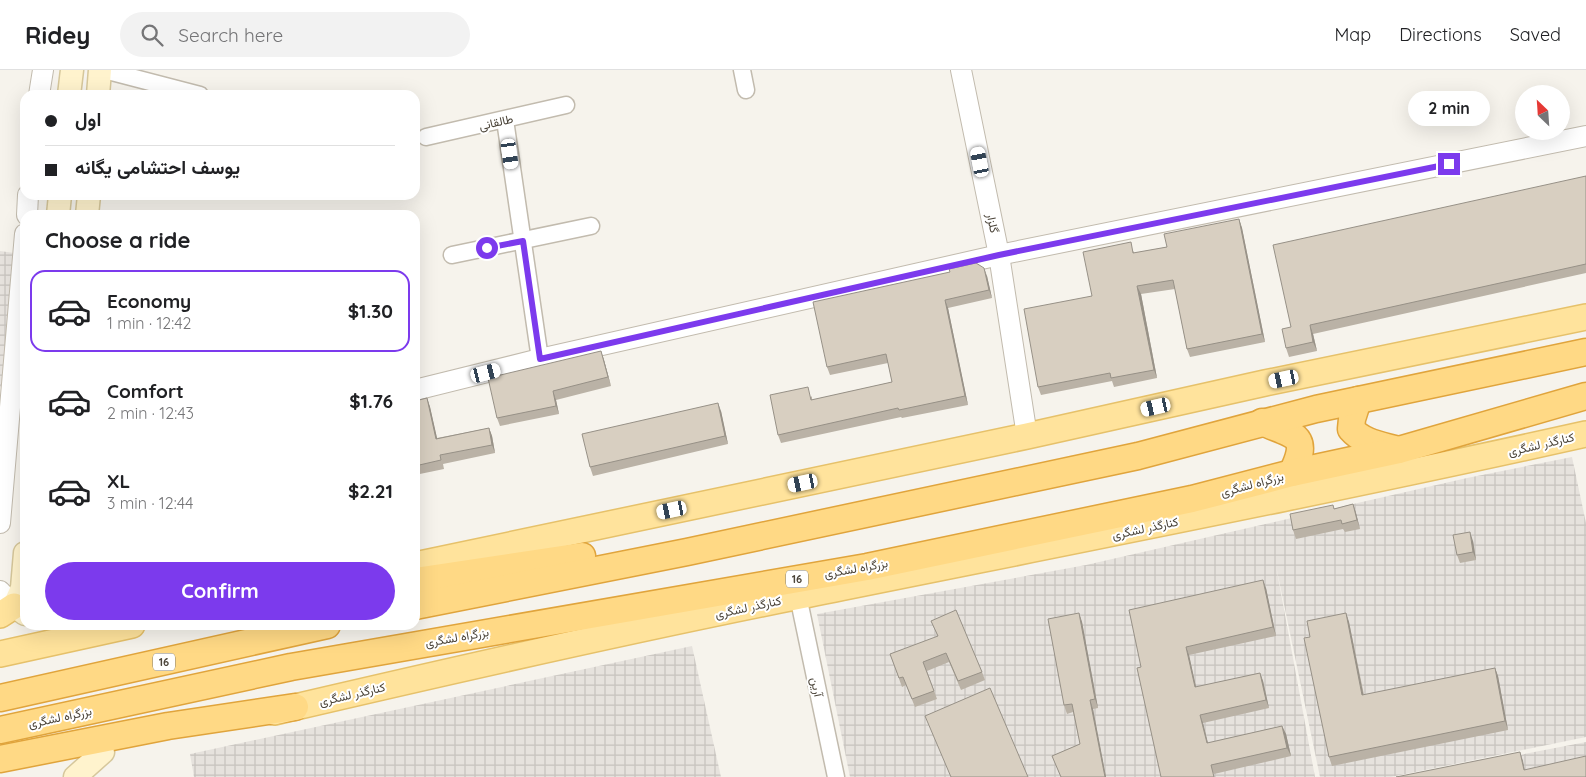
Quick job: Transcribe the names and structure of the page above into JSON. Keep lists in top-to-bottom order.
{
  "streets": {
    "highway": ["بزرگراه لشگری", "16"],
    "main road": ["کنارگذر لشگری"],
    "street": ["طالقانی", "گلزار", "آرین"]
  },
  "crossings": [
    ["کنارگذر لشگری", "آرین"]
  ],
  "north": "top left",
  "page": {
    "header": "Ridey",
    "search": "Search here",
    "nav": ["Map", "Directions", "Saved"],
    "banner": ["اول", "یوسف احتشامی یگانه"],
    "bubble": "2 min",
    "heading": "Choose a ride",
    "list": [
      {
        "name": "Economy",
        "note": "1 min · 12:42",
        "value": "$1.30"
      },
      {
        "name": "Comfort",
        "note": "2 min · 12:43",
        "value": "$1.76"
      },
      {
        "name": "XL",
        "note": "3 min · 12:44",
        "value": "$2.21"
      }
    ],
    "buttons": "Confirm"
  }
}
